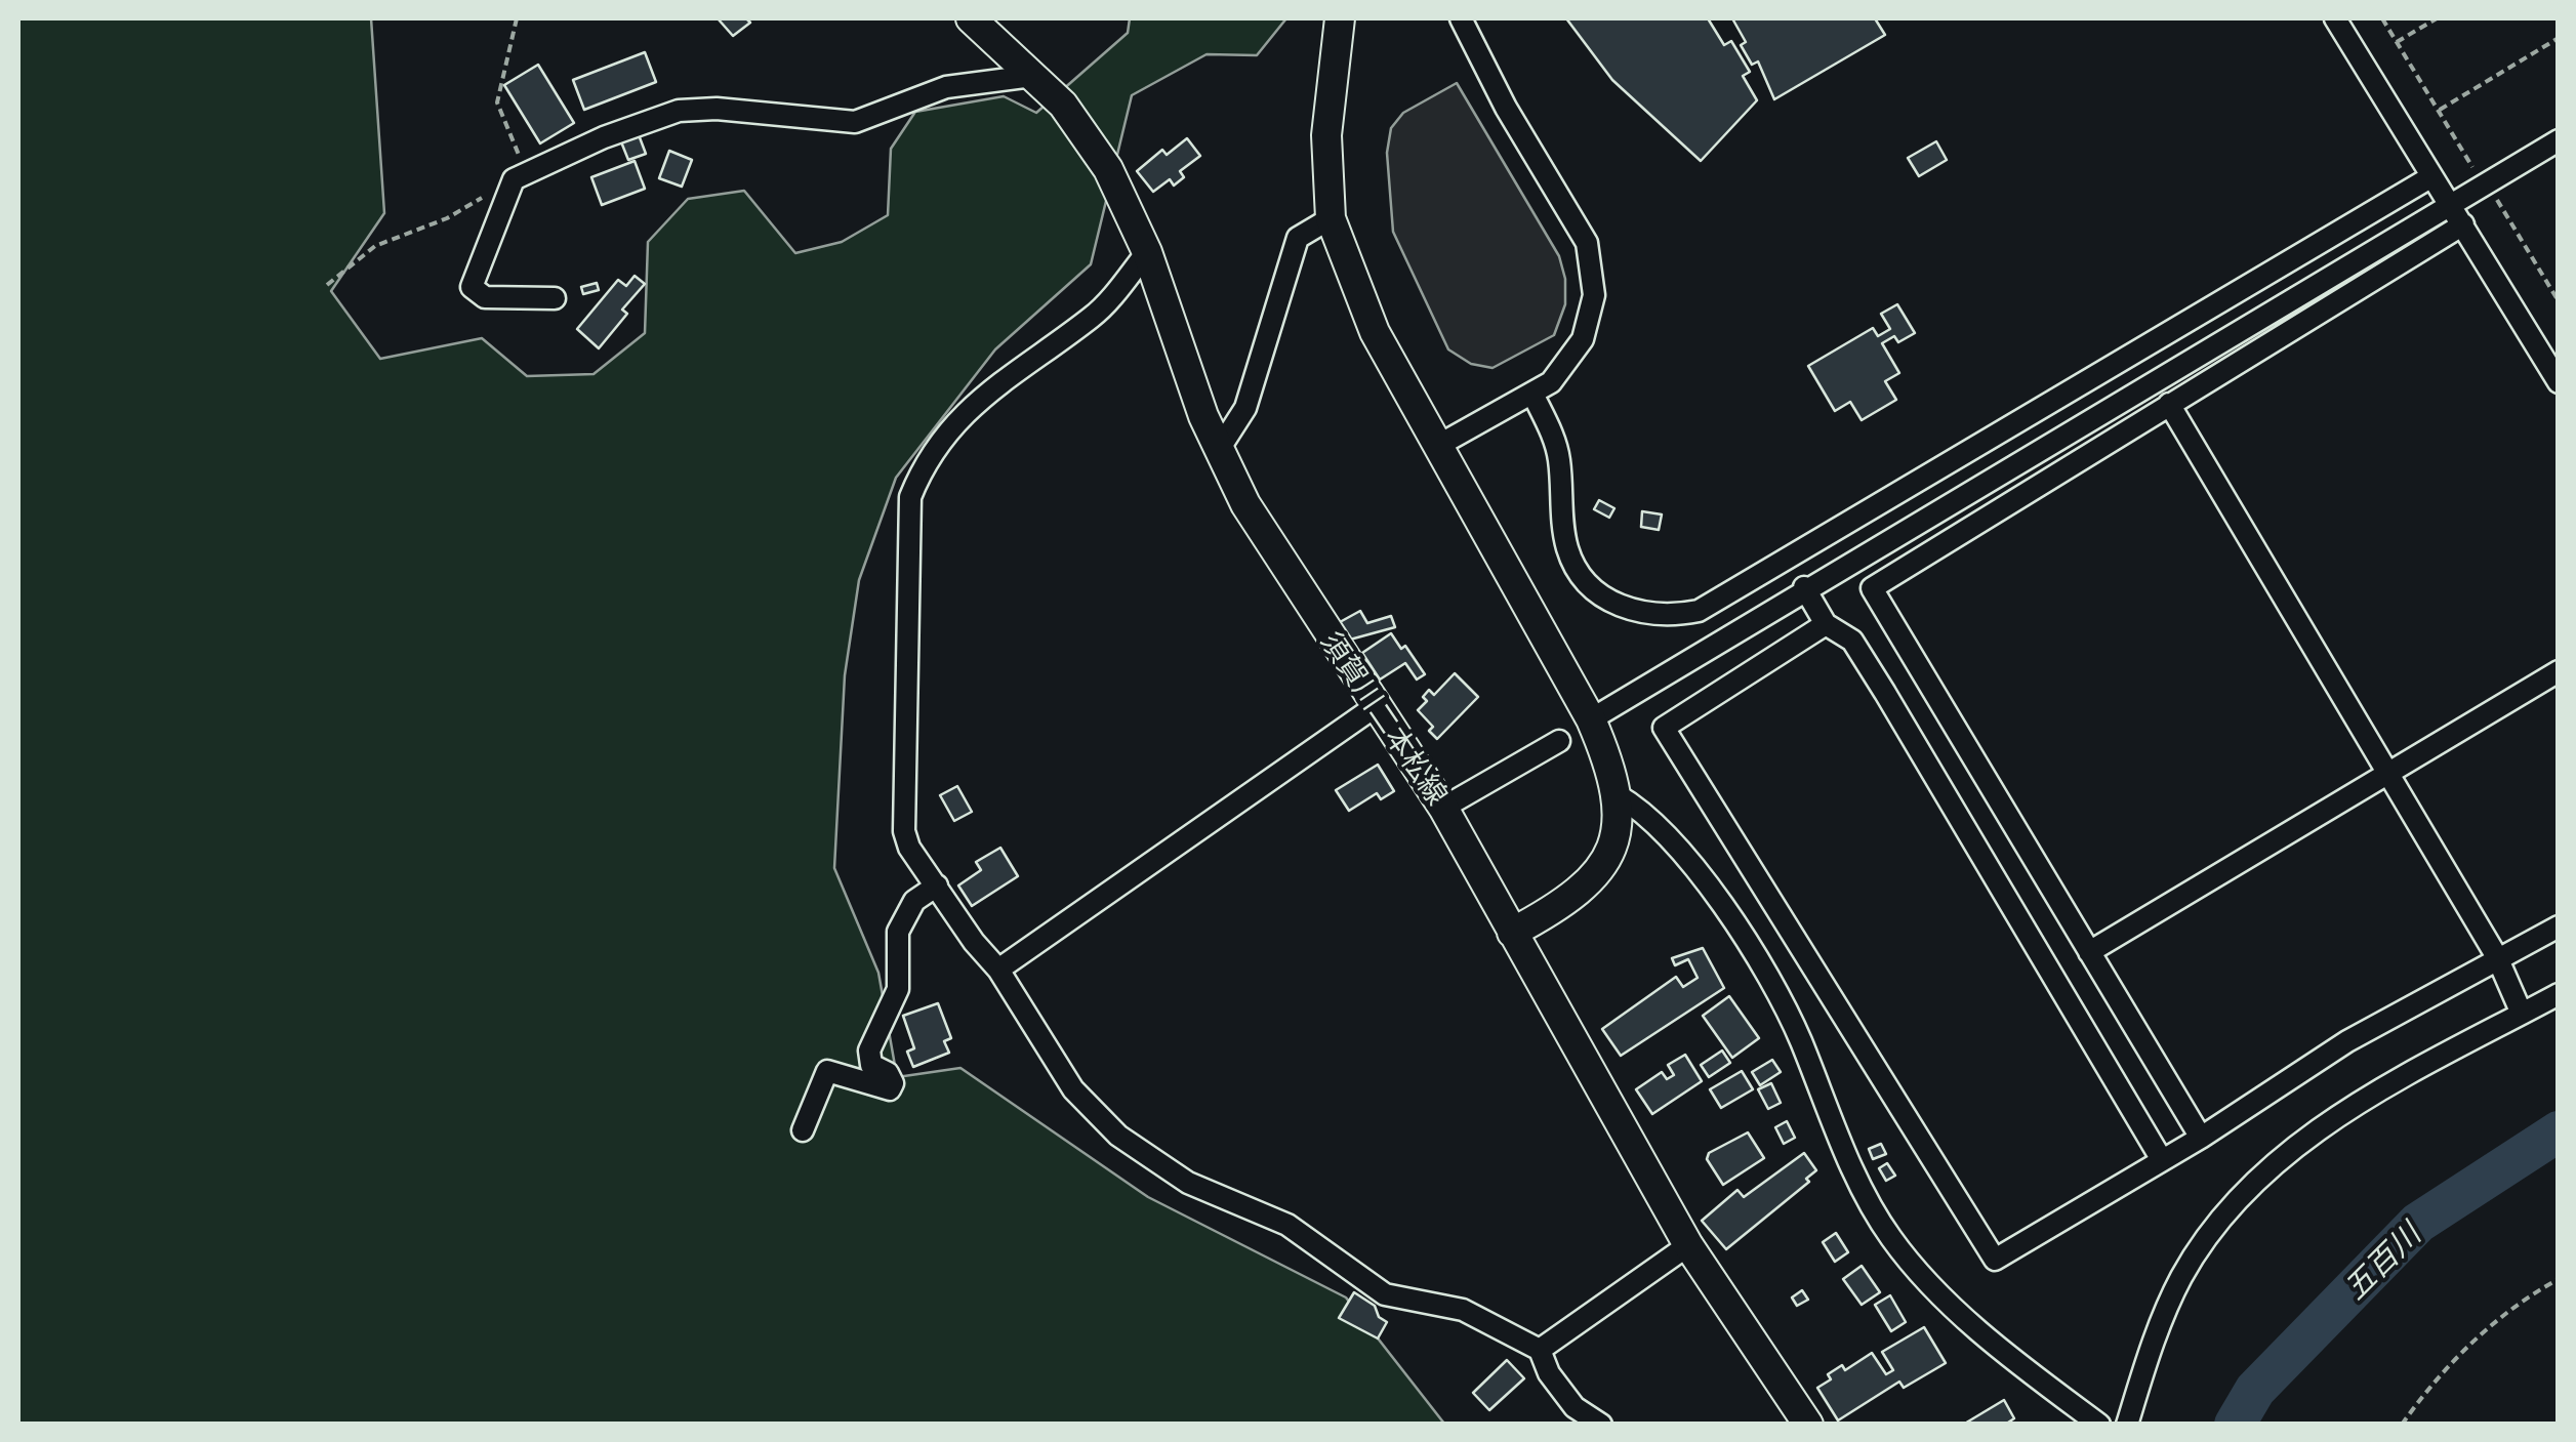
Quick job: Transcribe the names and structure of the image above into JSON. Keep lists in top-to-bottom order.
{
  "streets": {
    "main road": ["須賀川二本松線"]
  },
  "water": ["五百川"]
}
